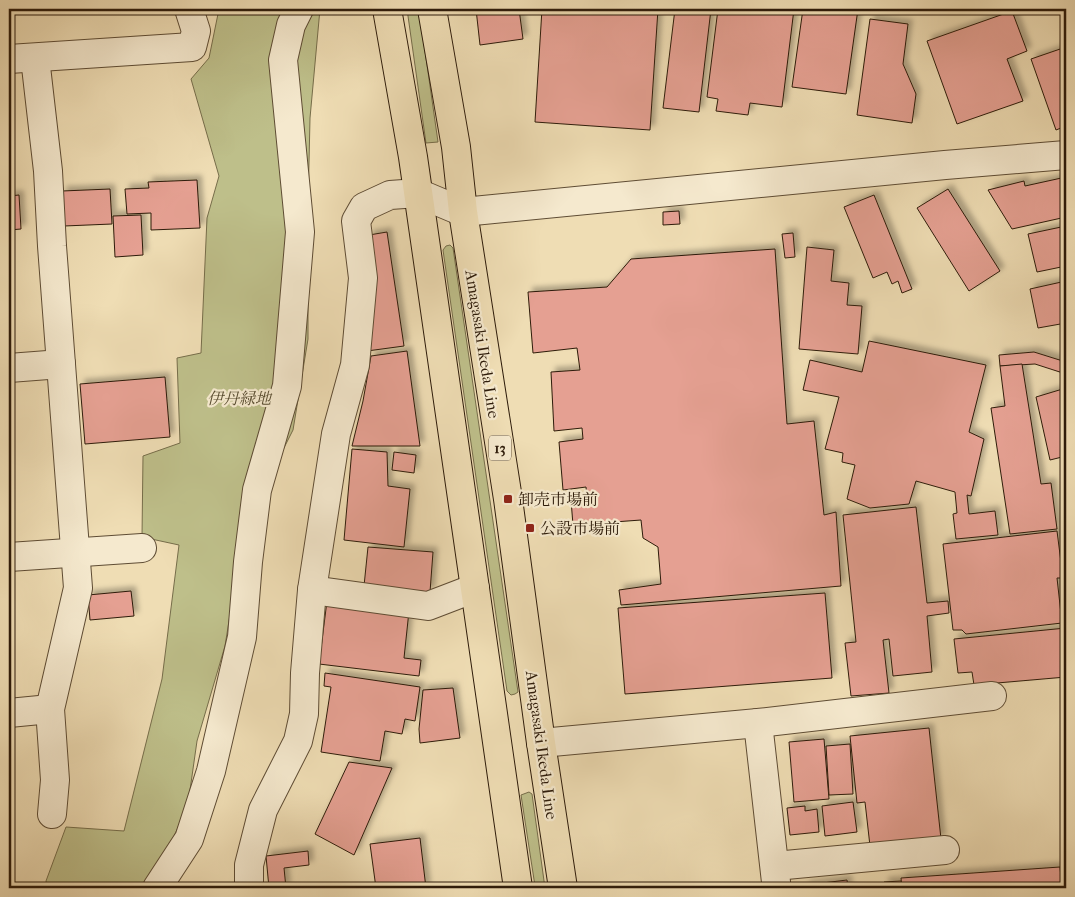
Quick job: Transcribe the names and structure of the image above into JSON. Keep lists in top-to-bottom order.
{
  "streets": {
    "main road": ["Amagasaki Ikeda Line", "13"]
  },
  "parks": ["伊丹緑地"],
  "places": {
    "transit": ["卸売市場前", "公設市場前"]
  }
}
